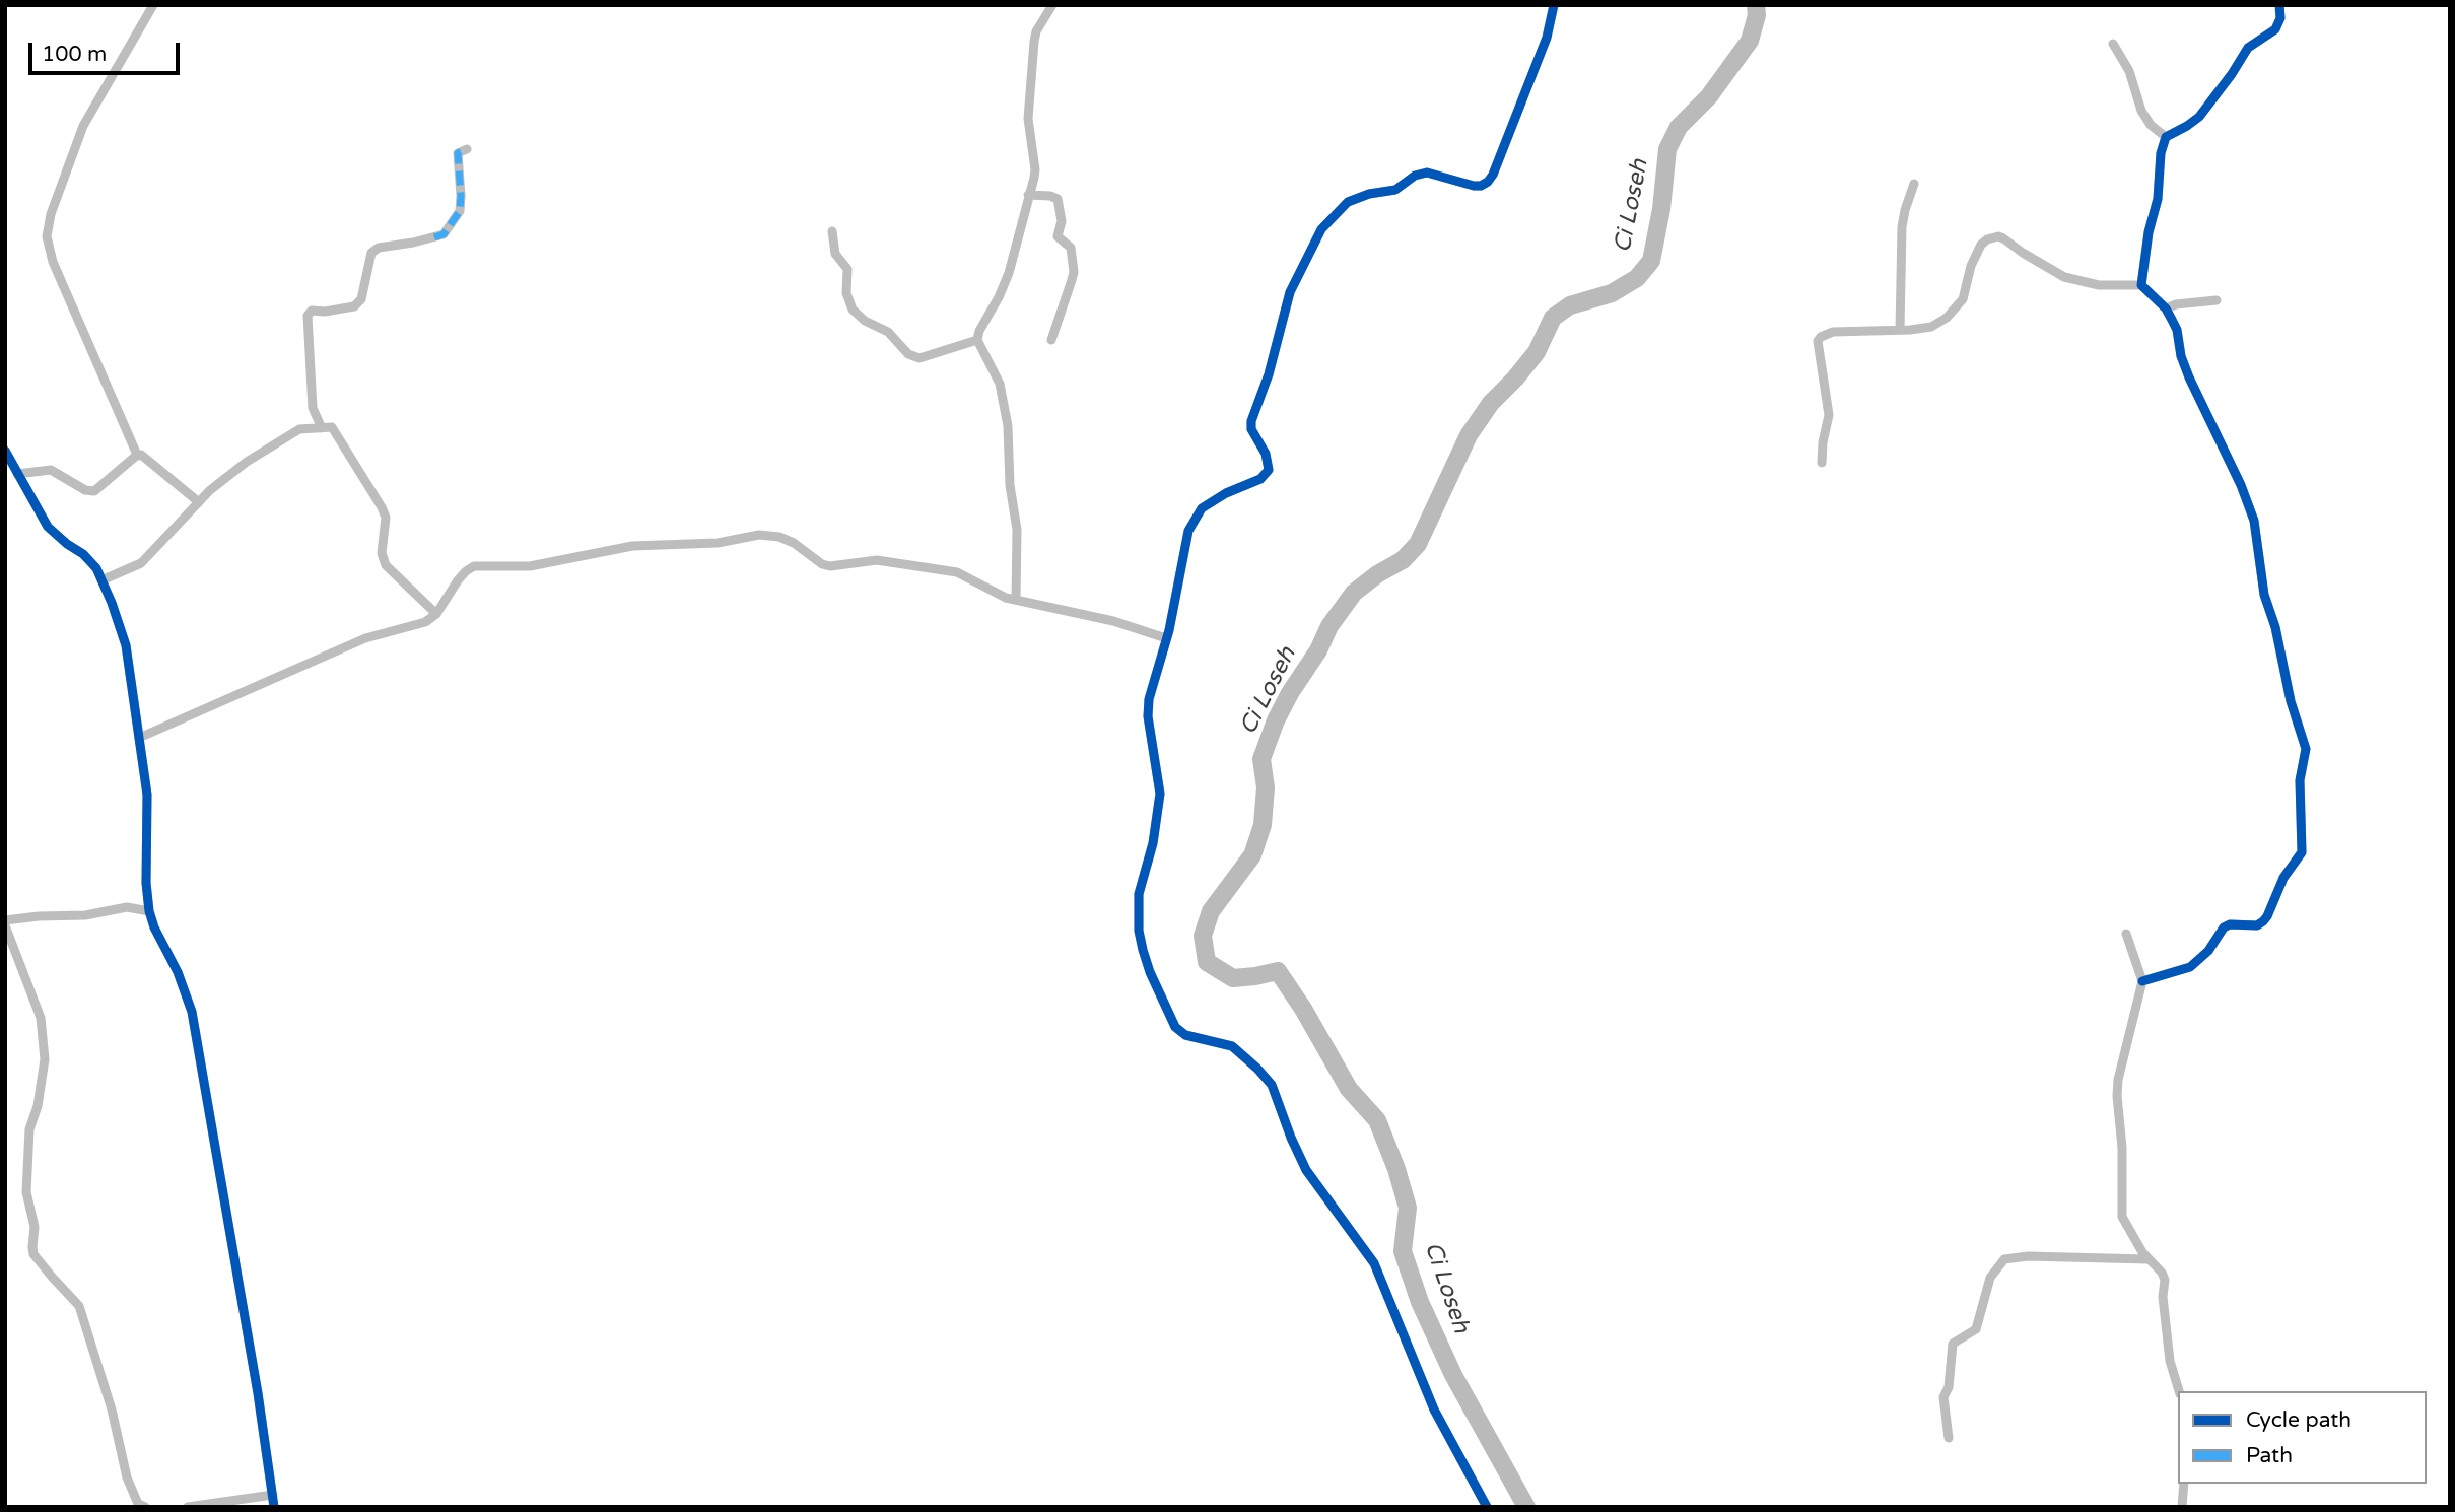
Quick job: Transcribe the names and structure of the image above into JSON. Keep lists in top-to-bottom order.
{
  "water": ["Ci Loseh"],
  "legend": ["Cycle path", "Path"],
  "scale_bar": "100 m"
}
